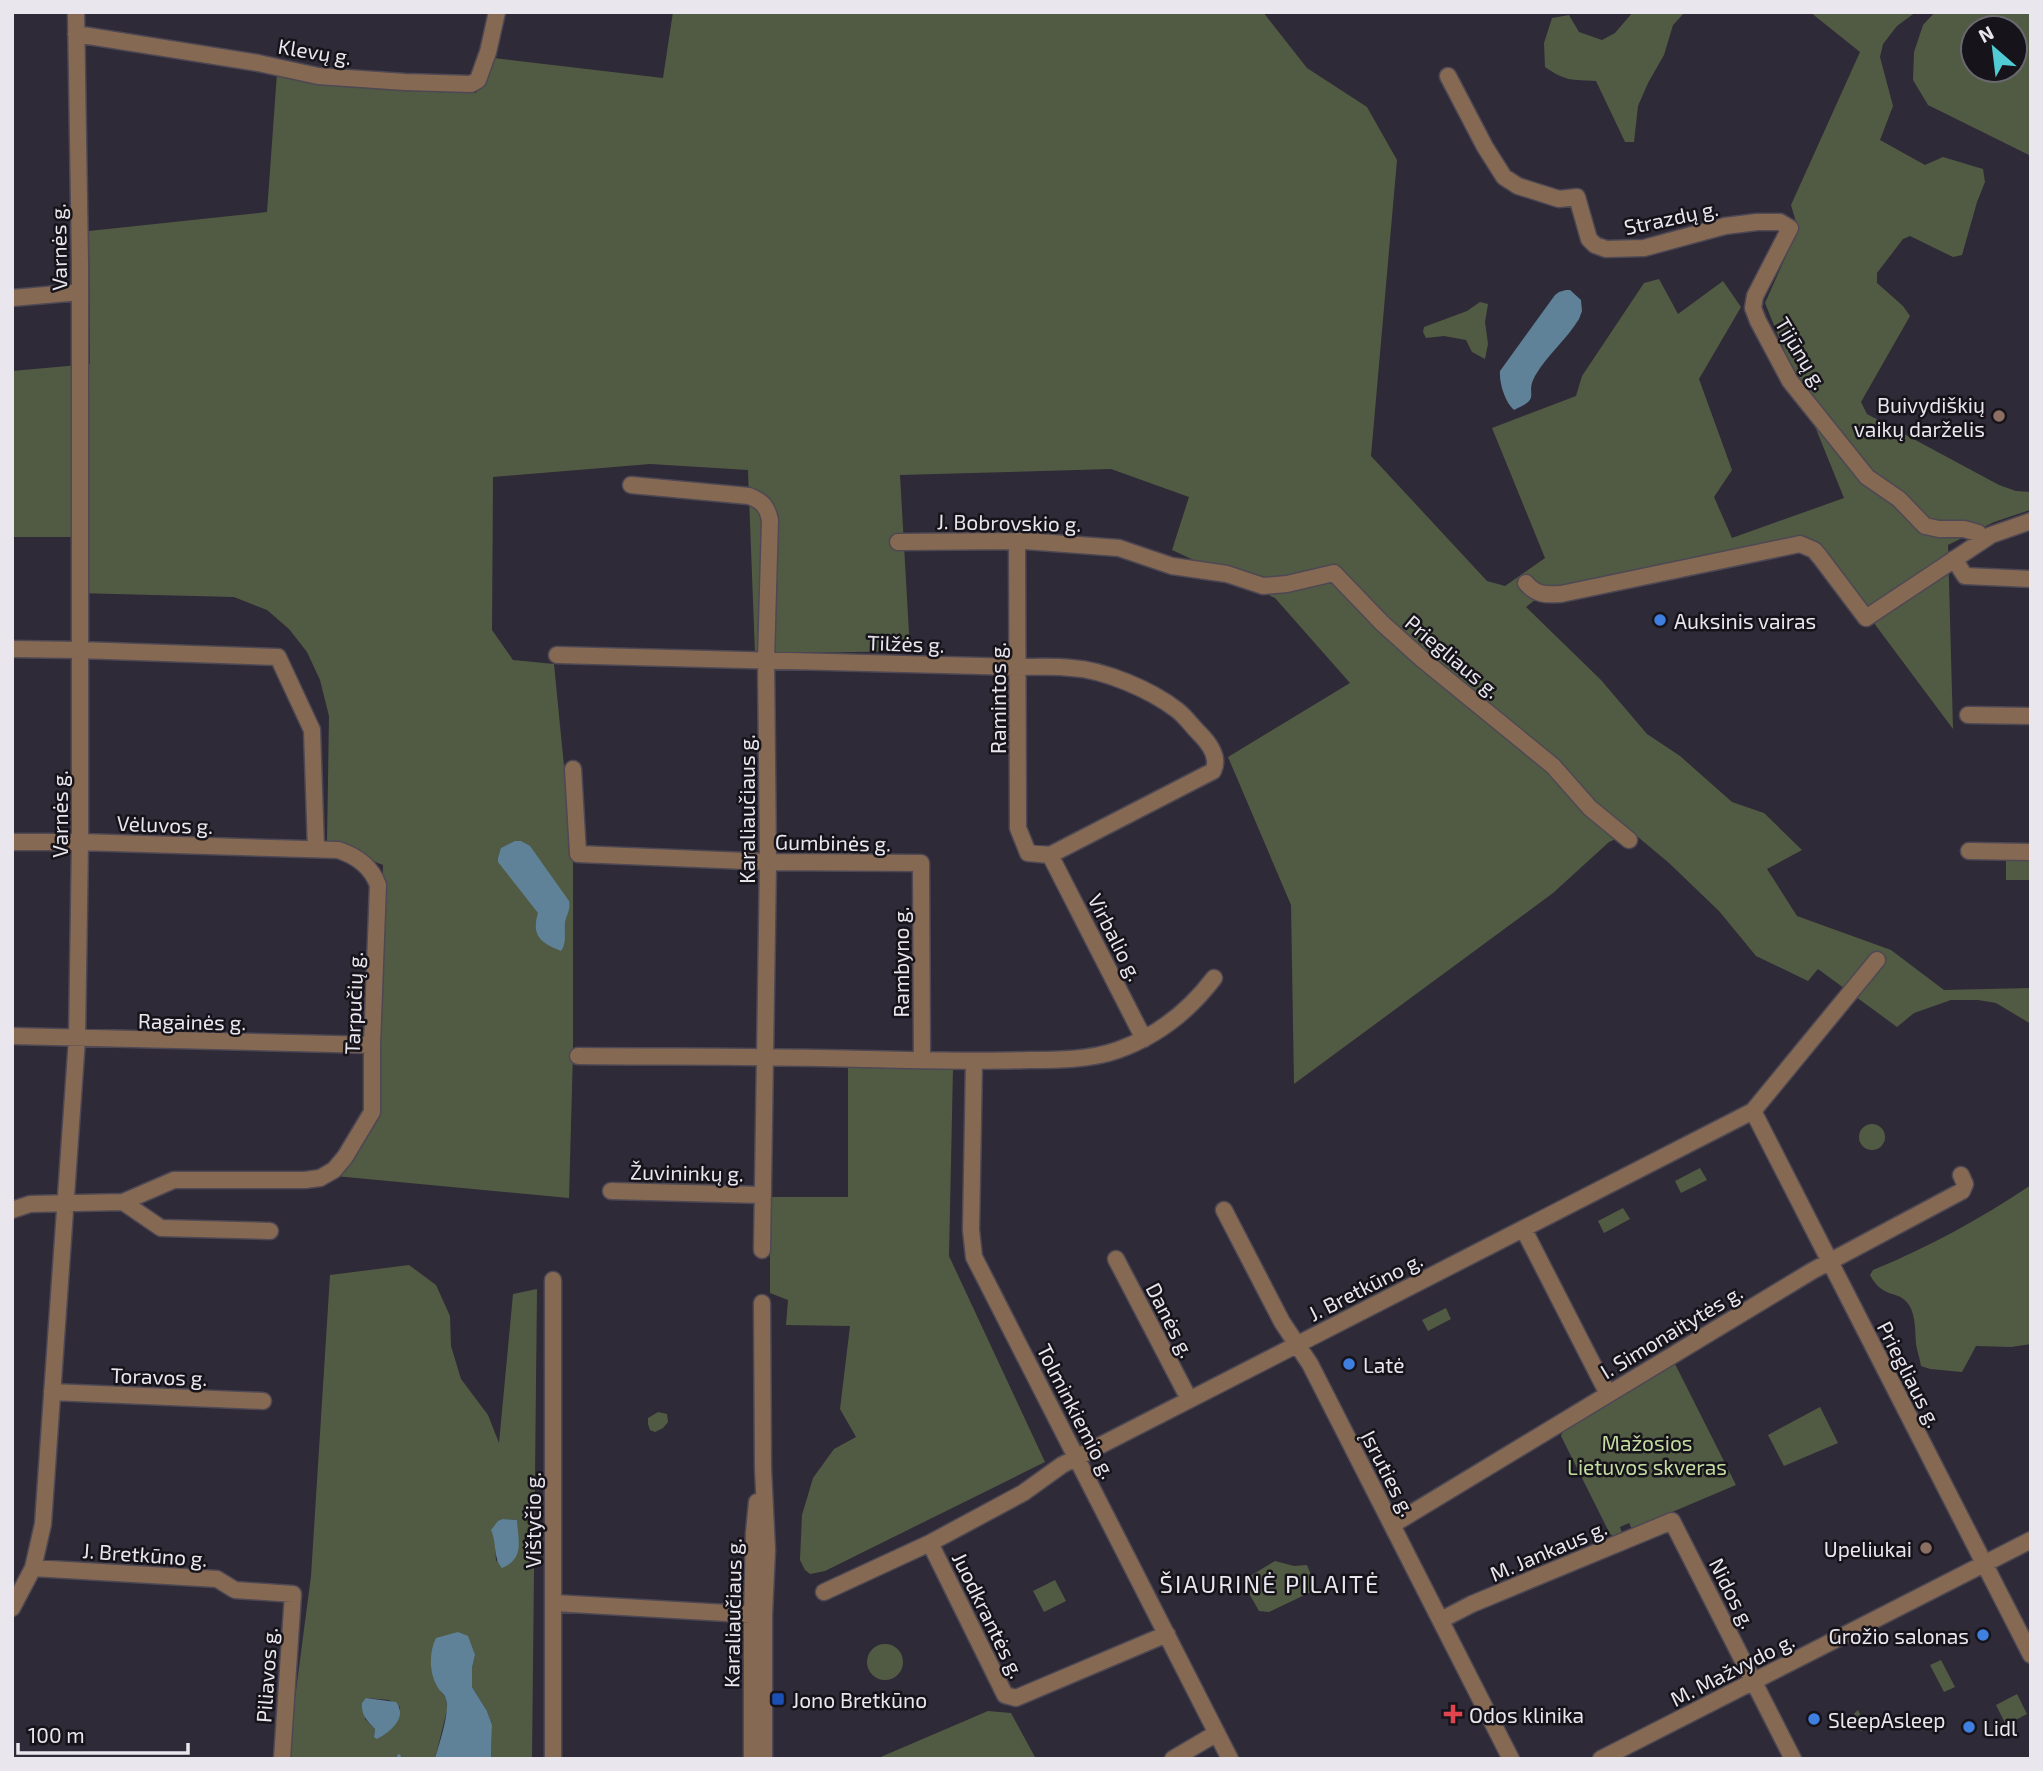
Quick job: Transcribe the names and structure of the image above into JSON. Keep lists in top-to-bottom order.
{
  "streets": {
    "street": [
      "Klevų g.",
      "Strazdų g.",
      "Varnės g.",
      "Tijūnų g.",
      "J. Bobrovskio g.",
      "Tilžės g.",
      "Priegliaus g.",
      "Ramintos g.",
      "Karaliaučiaus g.",
      "Vėluvos g.",
      "Gumbinės g.",
      "Virbalio g.",
      "Rambyno g.",
      "Tarpučių g.",
      "Ragainės g.",
      "Žuvininkų g.",
      "J. Bretkūno g.",
      "Danės g.",
      "I. Simonaitytės g.",
      "Toravos g.",
      "Tolminkiemio g.",
      "Įsruties g.",
      "Vištyčio g.",
      "M. Jankaus g.",
      "Nidos g.",
      "Juodkrantės g.",
      "M. Mažvydo g.",
      "Piliavos g."
    ]
  },
  "crossings": [
    ["Klevų g.", "Varnės g."],
    ["Strazdų g.", "Tijūnų g."],
    ["Varnės g.", "Vėluvos g."],
    ["Varnės g.", "Ragainės g."],
    ["Varnės g.", "J. Bretkūno g."],
    ["Varnės g.", "Toravos g."],
    ["J. Bobrovskio g.", "Priegliaus g."],
    ["J. Bobrovskio g.", "Ramintos g."],
    ["Tilžės g.", "Ramintos g."],
    ["Tilžės g.", "Karaliaučiaus g."],
    ["Tilžės g.", "Virbalio g."],
    ["Priegliaus g.", "J. Bretkūno g."],
    ["Priegliaus g.", "I. Simonaitytės g."],
    ["Priegliaus g.", "M. Mažvydo g."],
    ["Ramintos g.", "Virbalio g."],
    ["Karaliaučiaus g.", "Gumbinės g."],
    ["Karaliaučiaus g.", "Žuvininkų g."],
    ["Vėluvos g.", "Tarpučių g."],
    ["Gumbinės g.", "Rambyno g."],
    ["Tarpučių g.", "Ragainės g."],
    ["J. Bretkūno g.", "Danės g."],
    ["J. Bretkūno g.", "Tolminkiemio g."],
    ["J. Bretkūno g.", "Įsruties g."],
    ["J. Bretkūno g.", "Juodkrantės g."],
    ["J. Bretkūno g.", "Piliavos g."],
    ["I. Simonaitytės g.", "Įsruties g."],
    ["Tolminkiemio g.", "Juodkrantės g."],
    ["Įsruties g.", "M. Jankaus g."],
    ["M. Jankaus g.", "Nidos g."],
    ["Nidos g.", "M. Mažvydo g."]
  ],
  "districts": ["ŠIAURINĖ PILAITĖ"],
  "parks": ["Mažosios Lietuvos skveras"],
  "places": {
    "other": [
      "Buivydiškių vaikų darželis",
      "Auksinis vairas",
      "Latė",
      "Upeliukai",
      "Grožio salonas",
      "SleepAsleep",
      "Lidl"
    ],
    "transit": ["Jono Bretkūno"],
    "health": ["Odos klinika"]
  },
  "scale_bar": "100 m",
  "north": "top left"
}
